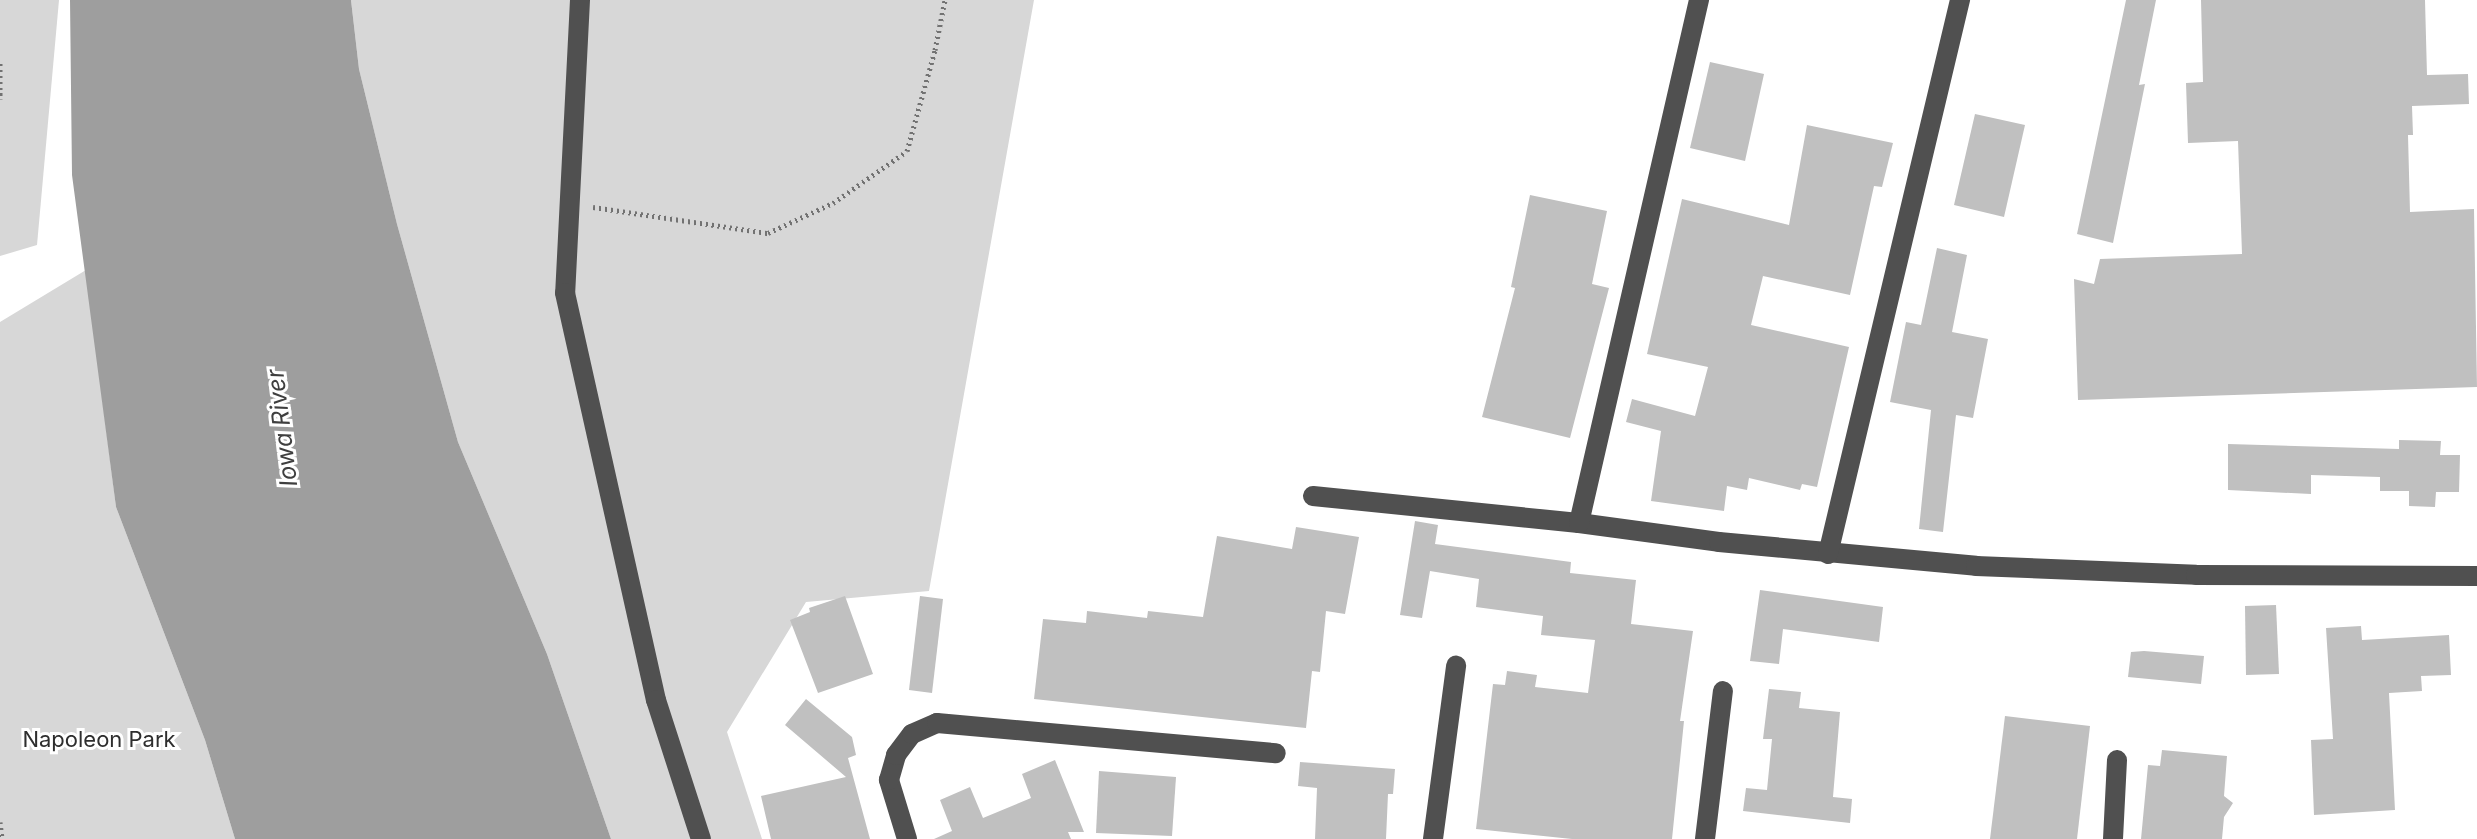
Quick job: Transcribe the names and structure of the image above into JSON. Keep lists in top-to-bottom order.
{
  "water": ["Iowa River"],
  "parks": ["Napoleon Park"]
}
